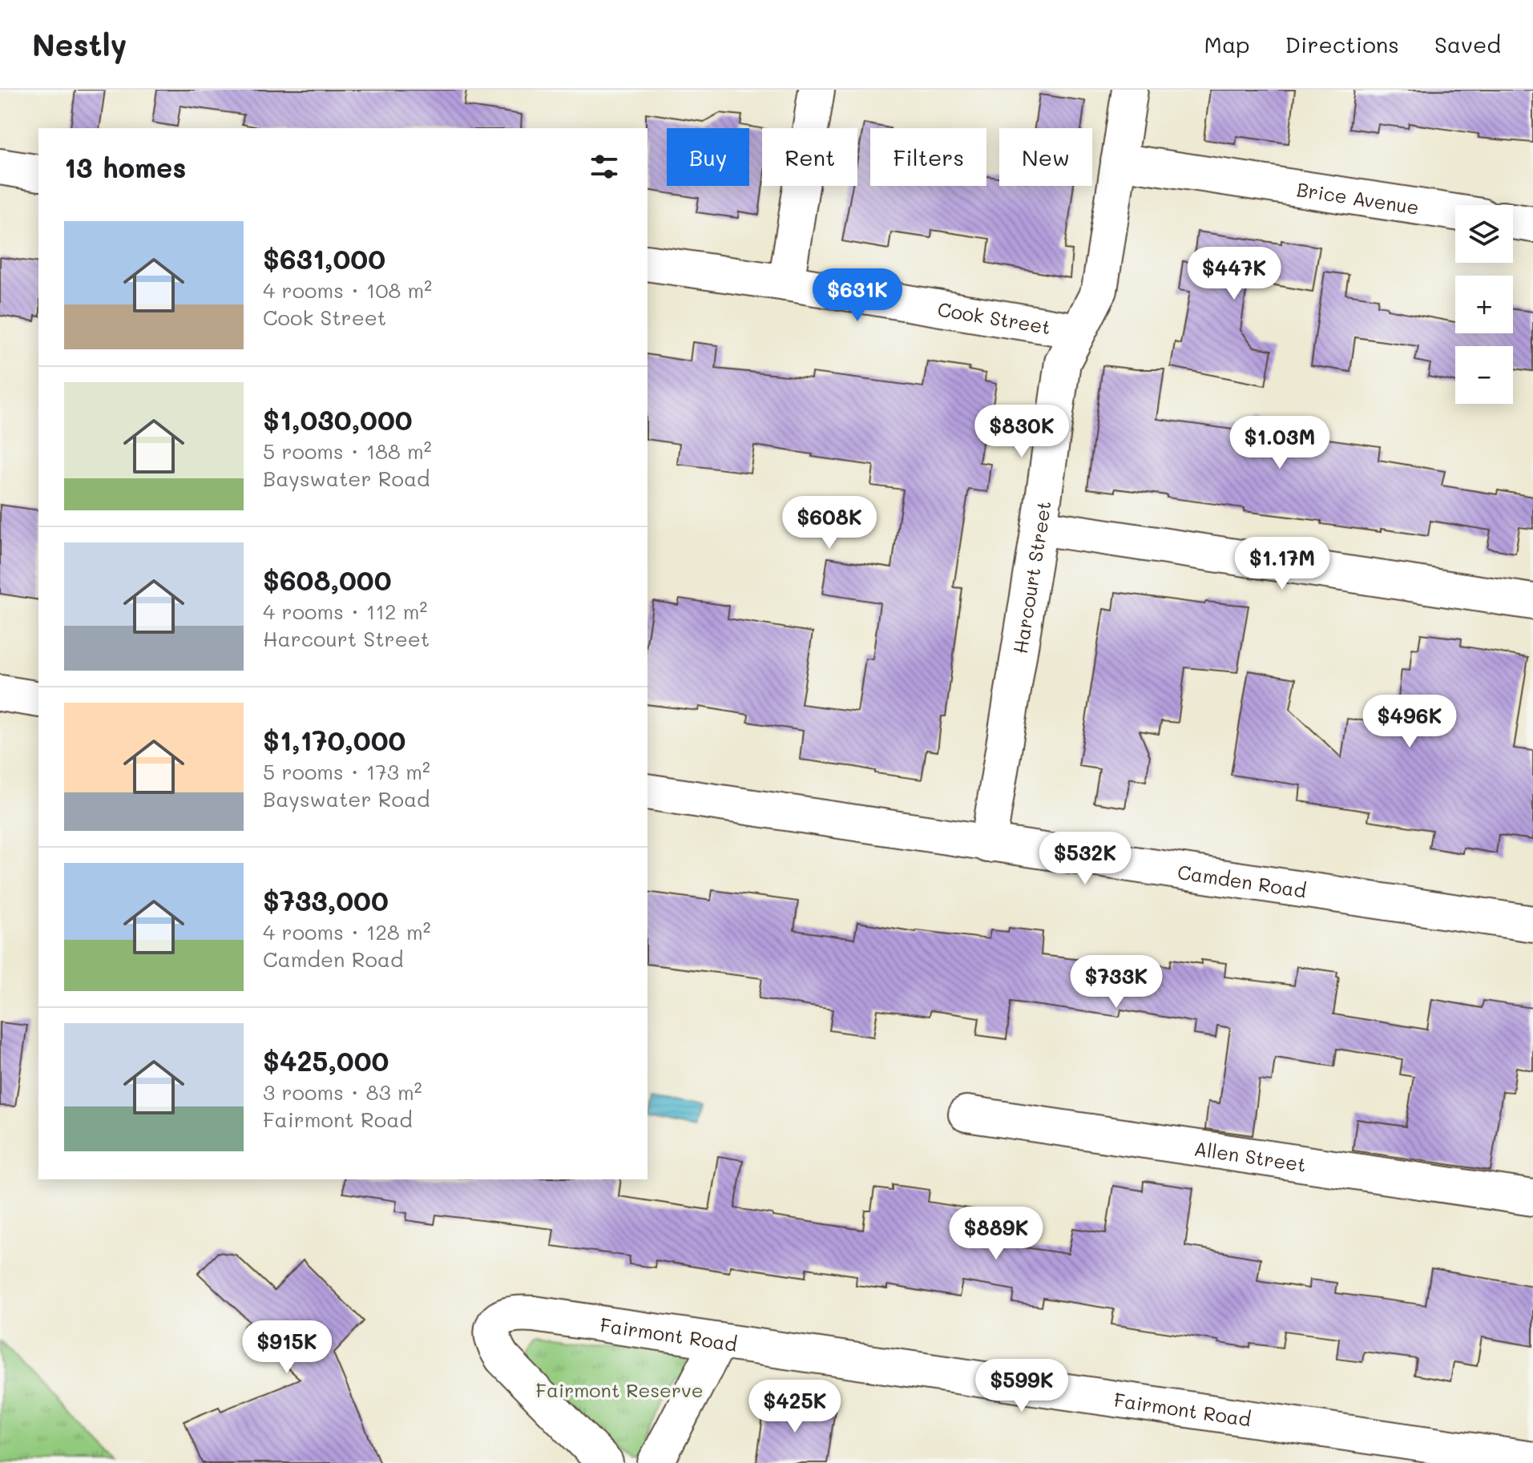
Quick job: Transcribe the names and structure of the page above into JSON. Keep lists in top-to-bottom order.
{
  "streets": {
    "street": [
      "Brice Avenue",
      "Cook Street",
      "Harcourt Street",
      "Camden Road",
      "Allen Street",
      "Fairmont Road"
    ]
  },
  "crossings": [
    ["Brice Avenue", "Harcourt Street"],
    ["Cook Street", "Harcourt Street"],
    ["Harcourt Street", "Camden Road"]
  ],
  "parks": ["Fairmont Reserve"],
  "page": {
    "header": "Nestly",
    "nav": ["Map", "Directions", "Saved"],
    "chip": [
      "Buy",
      "Rent",
      "Filters",
      "New"
    ],
    "heading": "13 homes",
    "map_buttons": ["+", "−"],
    "list": [
      {
        "name": "$631,000",
        "note": "4 rooms · 108 m² · Cook Street"
      },
      {
        "name": "$1,030,000",
        "note": "5 rooms · 188 m² · Bayswater Road"
      },
      {
        "name": "$608,000",
        "note": "4 rooms · 112 m² · Harcourt Street"
      },
      {
        "name": "$1,170,000",
        "note": "5 rooms · 173 m² · Bayswater Road"
      },
      {
        "name": "$733,000",
        "note": "4 rooms · 128 m² · Camden Road"
      },
      {
        "name": "$425,000",
        "note": "3 rooms · 83 m² · Fairmont Road"
      }
    ],
    "price": [
      "$447K",
      "$631K",
      "$830K",
      "$1.03M",
      "$608K",
      "$1.17M",
      "$496K",
      "$532K",
      "$733K",
      "$889K",
      "$915K",
      "$599K",
      "$425K"
    ]
  }
}
